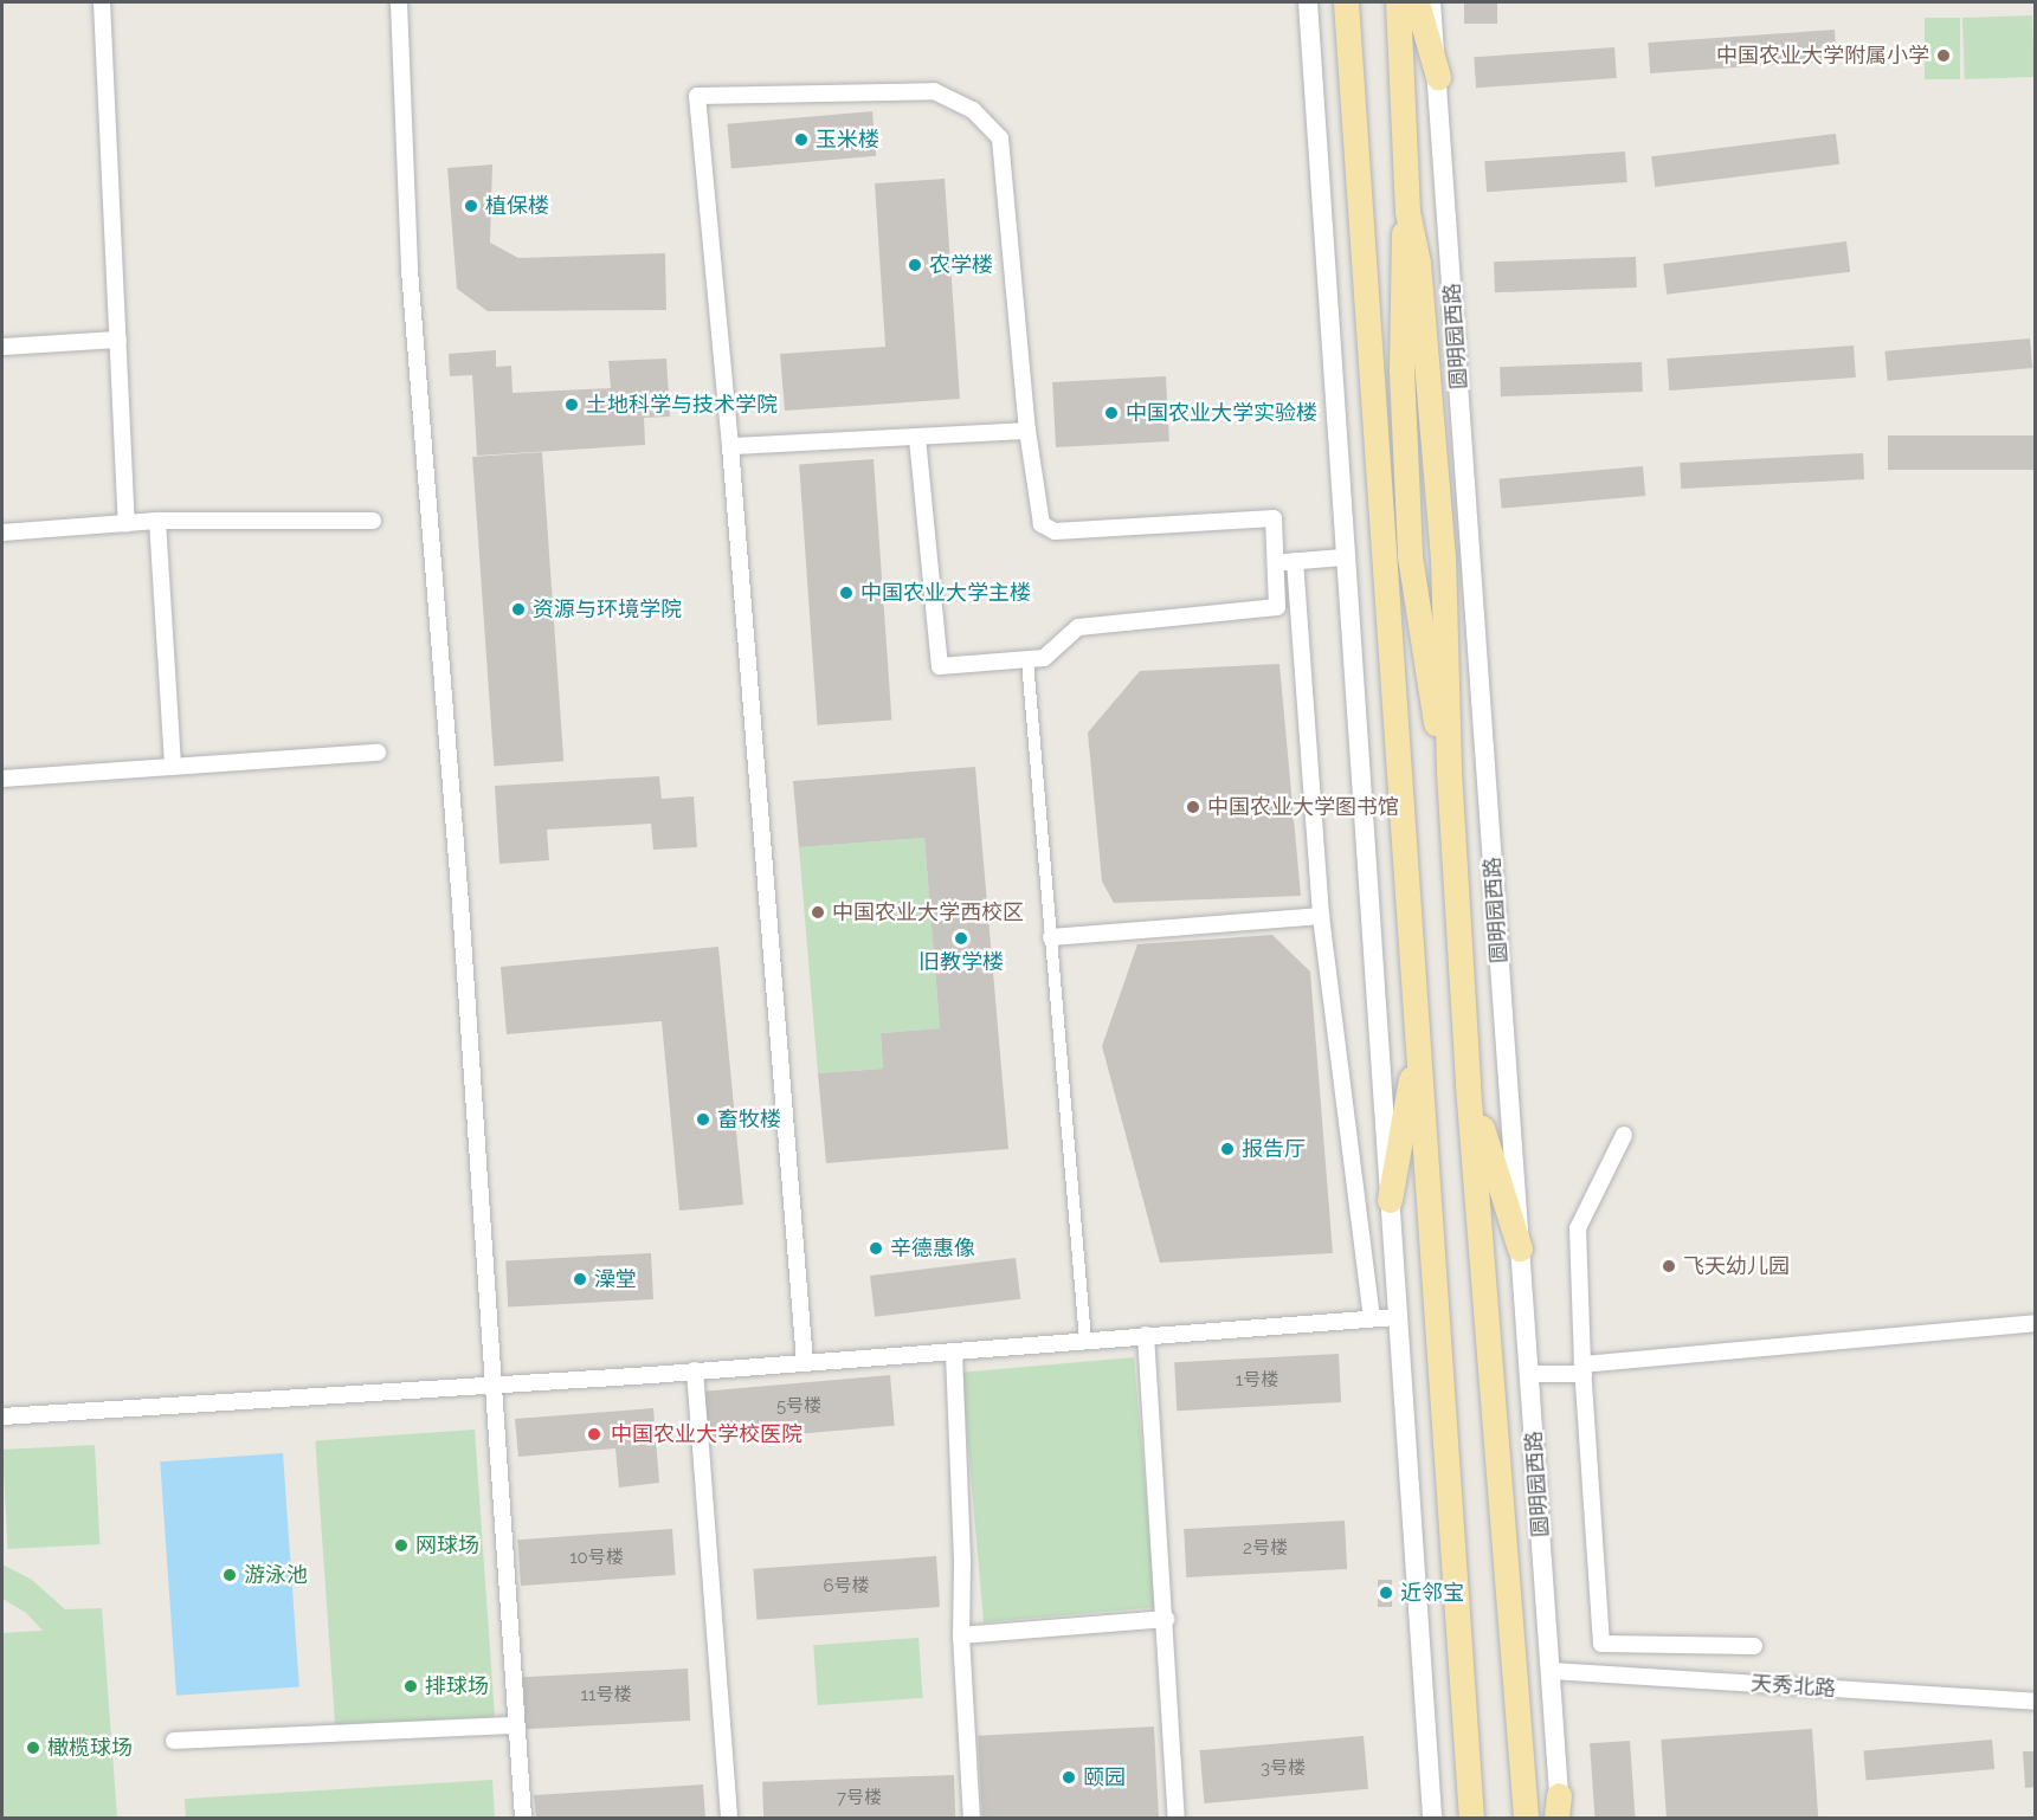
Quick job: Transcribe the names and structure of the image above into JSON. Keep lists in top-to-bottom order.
{
  "streets": {
    "main road": ["圆明园西路"],
    "street": ["天秀北路"]
  },
  "crossings": [
    ["圆明园西路", "天秀北路"]
  ],
  "places": [
    "中国农业大学附属小学",
    "玉米楼",
    "植保楼",
    "农学楼",
    "土地科学与技术学院",
    "中国农业大学实验楼",
    "中国农业大学主楼",
    "资源与环境学院",
    "中国农业大学图书馆",
    "中国农业大学西校区",
    "旧教学楼",
    "畜牧楼",
    "报告厅",
    "辛德惠像",
    "飞天幼儿园",
    "澡堂",
    "中国农业大学校医院",
    "网球场",
    "游泳池",
    "近邻宝",
    "排球场",
    "橄榄球场",
    "颐园"
  ],
  "house_numbers": [
    "1号楼",
    "5号楼",
    "2号楼",
    "10号楼",
    "6号楼",
    "11号楼",
    "3号楼",
    "7号楼"
  ]
}
